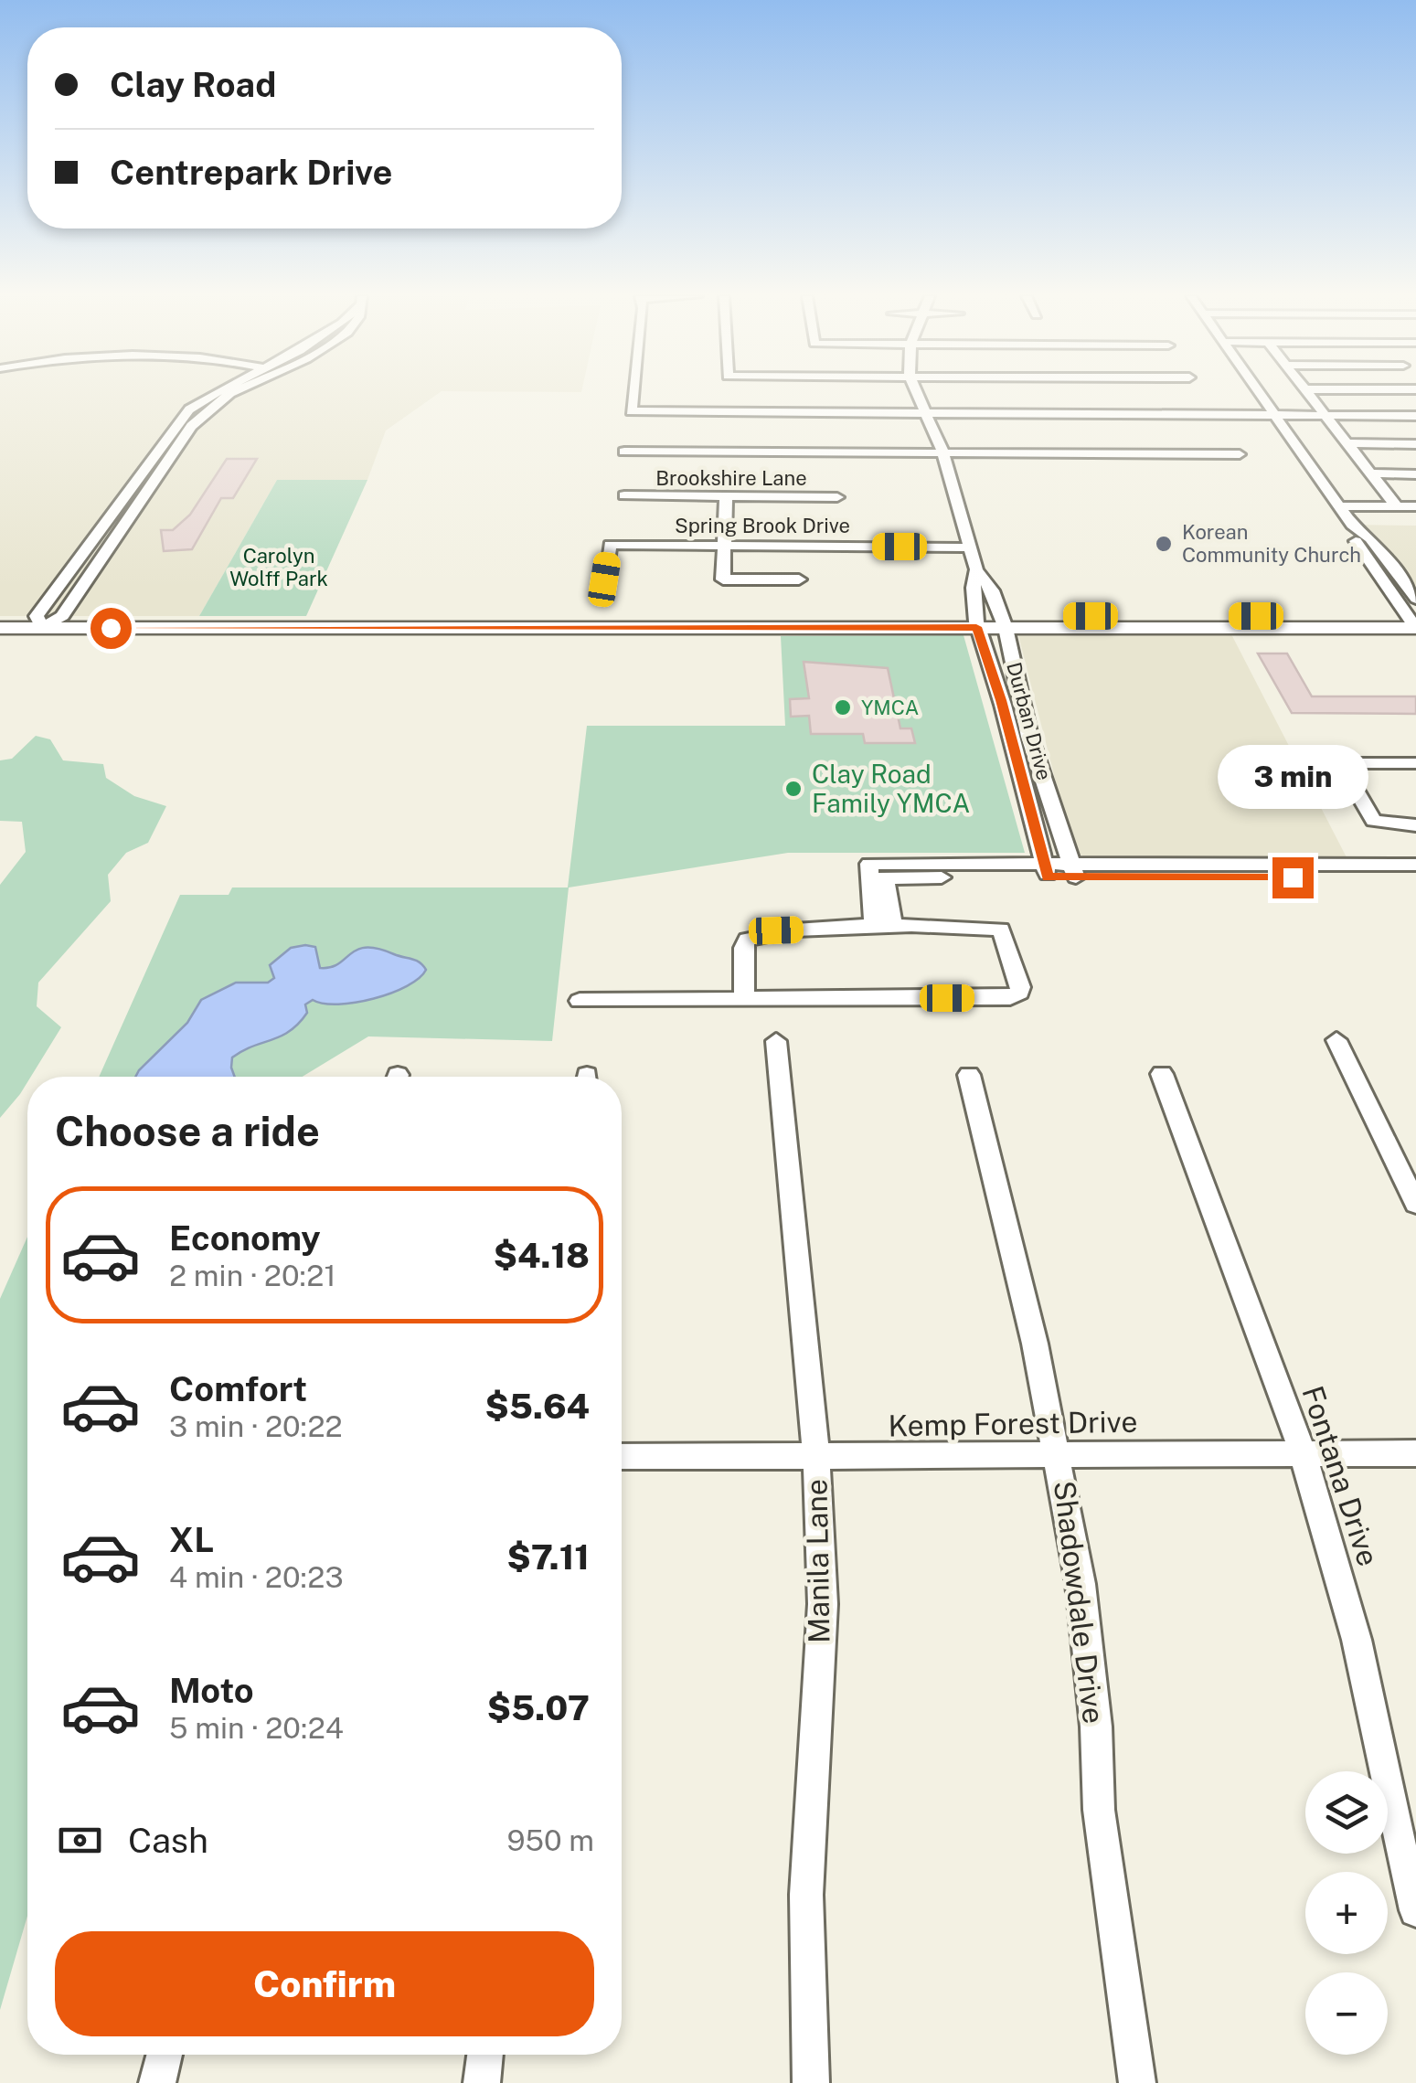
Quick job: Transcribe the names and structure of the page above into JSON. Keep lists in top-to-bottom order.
{
  "streets": {
    "street": [
      "Brookshire Lane",
      "Spring Brook Drive",
      "Durban Drive",
      "Kemp Forest Drive",
      "Fontana Drive",
      "Manila Lane",
      "Shadowdale Drive"
    ]
  },
  "crossings": [
    ["Spring Brook Drive", "Durban Drive"],
    ["Kemp Forest Drive", "Fontana Drive"],
    ["Kemp Forest Drive", "Manila Lane"],
    ["Kemp Forest Drive", "Shadowdale Drive"]
  ],
  "parks": ["Carolyn Wolff Park"],
  "places": ["Korean Community Church", "YMCA", "Clay Road Family YMCA"],
  "page": {
    "banner": ["Clay Road", "Centrepark Drive"],
    "bubble": "3 min",
    "heading": "Choose a ride",
    "list": [
      {
        "name": "Economy",
        "note": "2 min · 20:21",
        "value": "$4.18"
      },
      {
        "name": "Comfort",
        "note": "3 min · 20:22",
        "value": "$5.64"
      },
      {
        "name": "XL",
        "note": "4 min · 20:23",
        "value": "$7.11"
      },
      {
        "name": "Moto",
        "note": "5 min · 20:24",
        "value": "$5.07"
      }
    ],
    "map_buttons": ["+", "−"],
    "pay": ["Cash", "950 m"],
    "buttons": "Confirm"
  }
}
